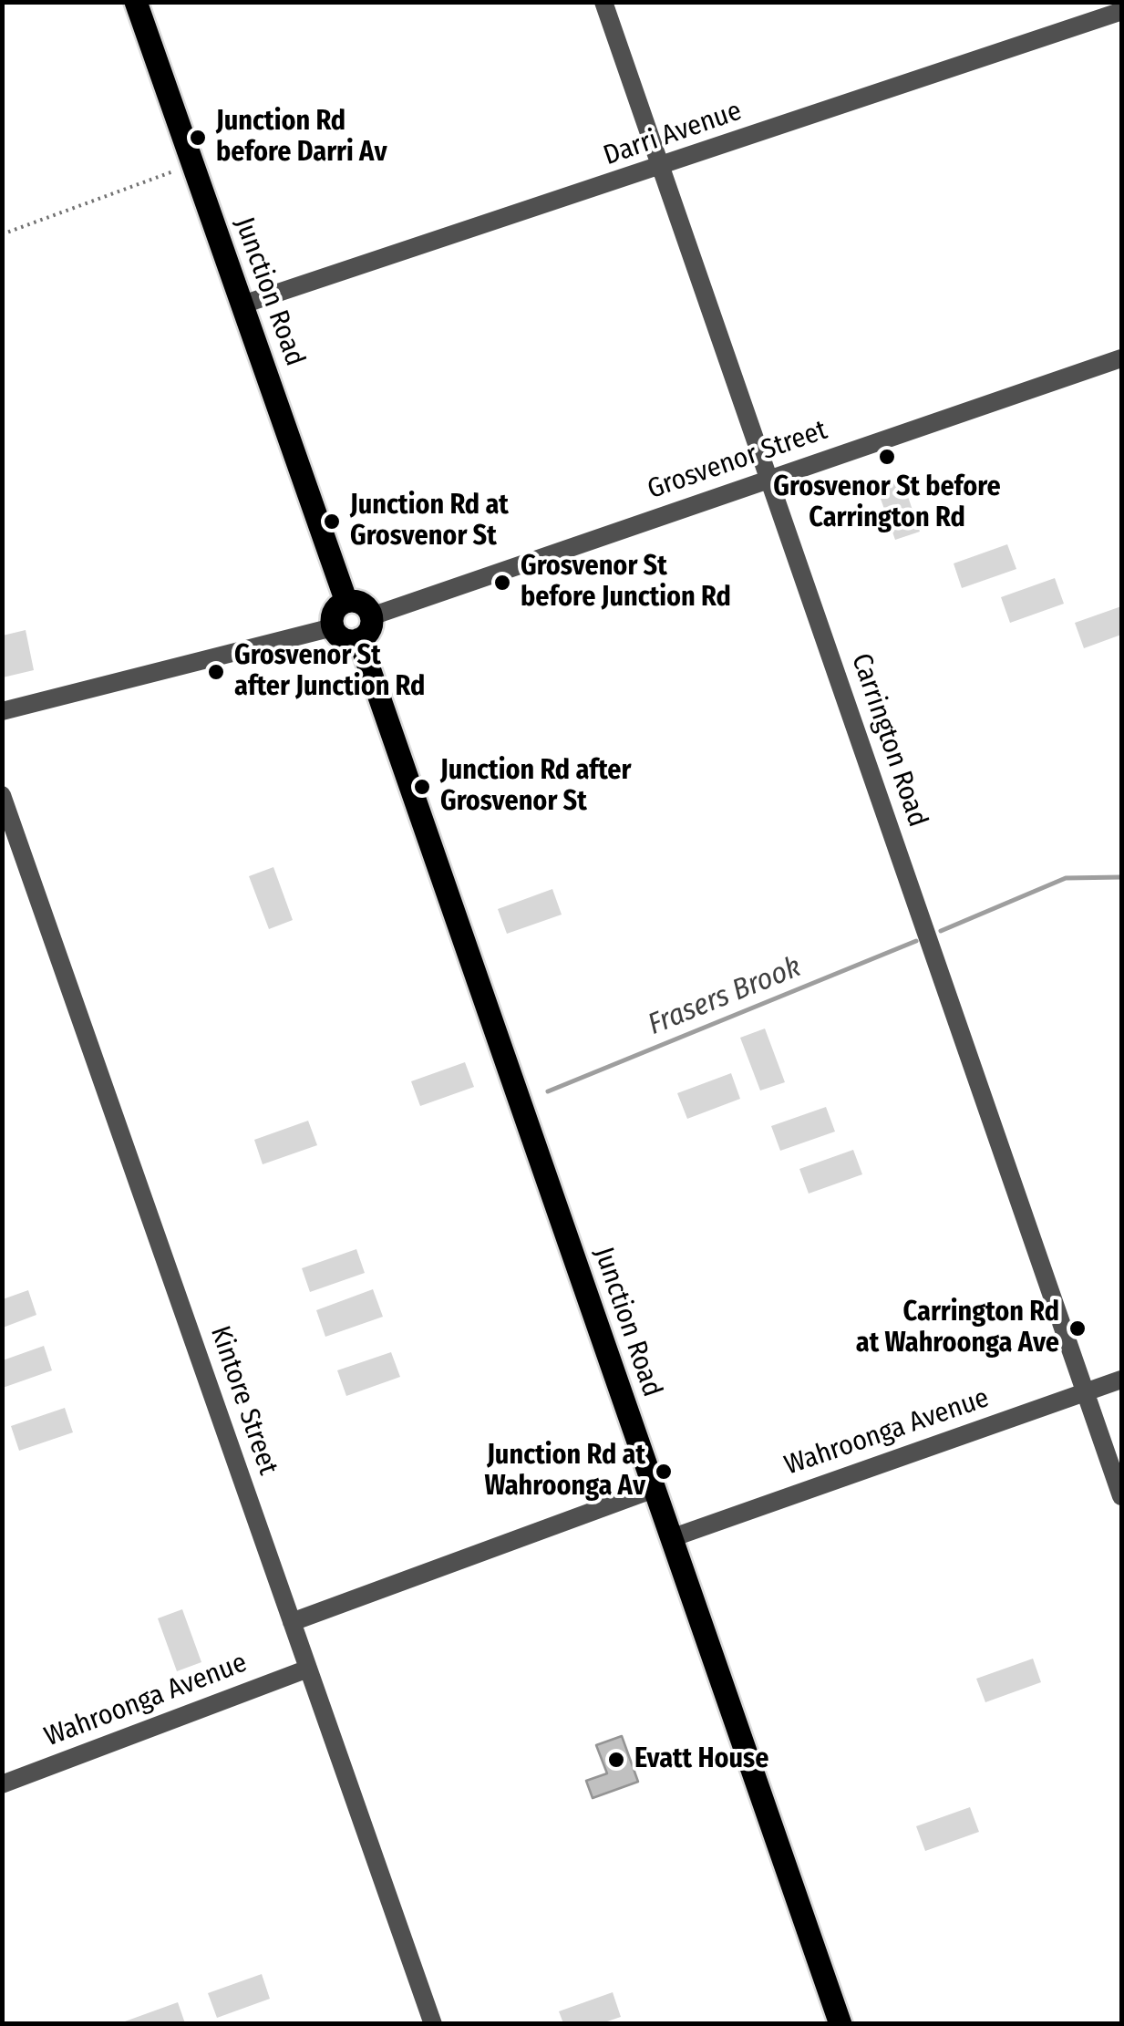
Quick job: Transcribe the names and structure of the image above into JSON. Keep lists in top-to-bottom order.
{
  "streets": {
    "main road": ["Junction Road"],
    "street": [
      "Darri Avenue",
      "Grosvenor Street",
      "Carrington Road",
      "Kintore Street",
      "Wahroonga Avenue"
    ]
  },
  "crossings": [
    ["Darri Avenue", "Junction Road"],
    ["Darri Avenue", "Carrington Road"],
    ["Junction Road", "Grosvenor Street"],
    ["Junction Road", "Wahroonga Avenue"],
    ["Grosvenor Street", "Carrington Road"],
    ["Carrington Road", "Wahroonga Avenue"],
    ["Kintore Street", "Wahroonga Avenue"]
  ],
  "water": ["Frasers Brook"],
  "places": [
    "Junction Rd before Darri Av",
    "Grosvenor St before Carrington Rd",
    "Junction Rd at Grosvenor St",
    "Grosvenor St before Junction Rd",
    "Grosvenor St after Junction Rd",
    "Junction Rd after Grosvenor St",
    "Carrington Rd at Wahroonga Ave",
    "Junction Rd at Wahroonga Av",
    "Evatt House"
  ]
}
